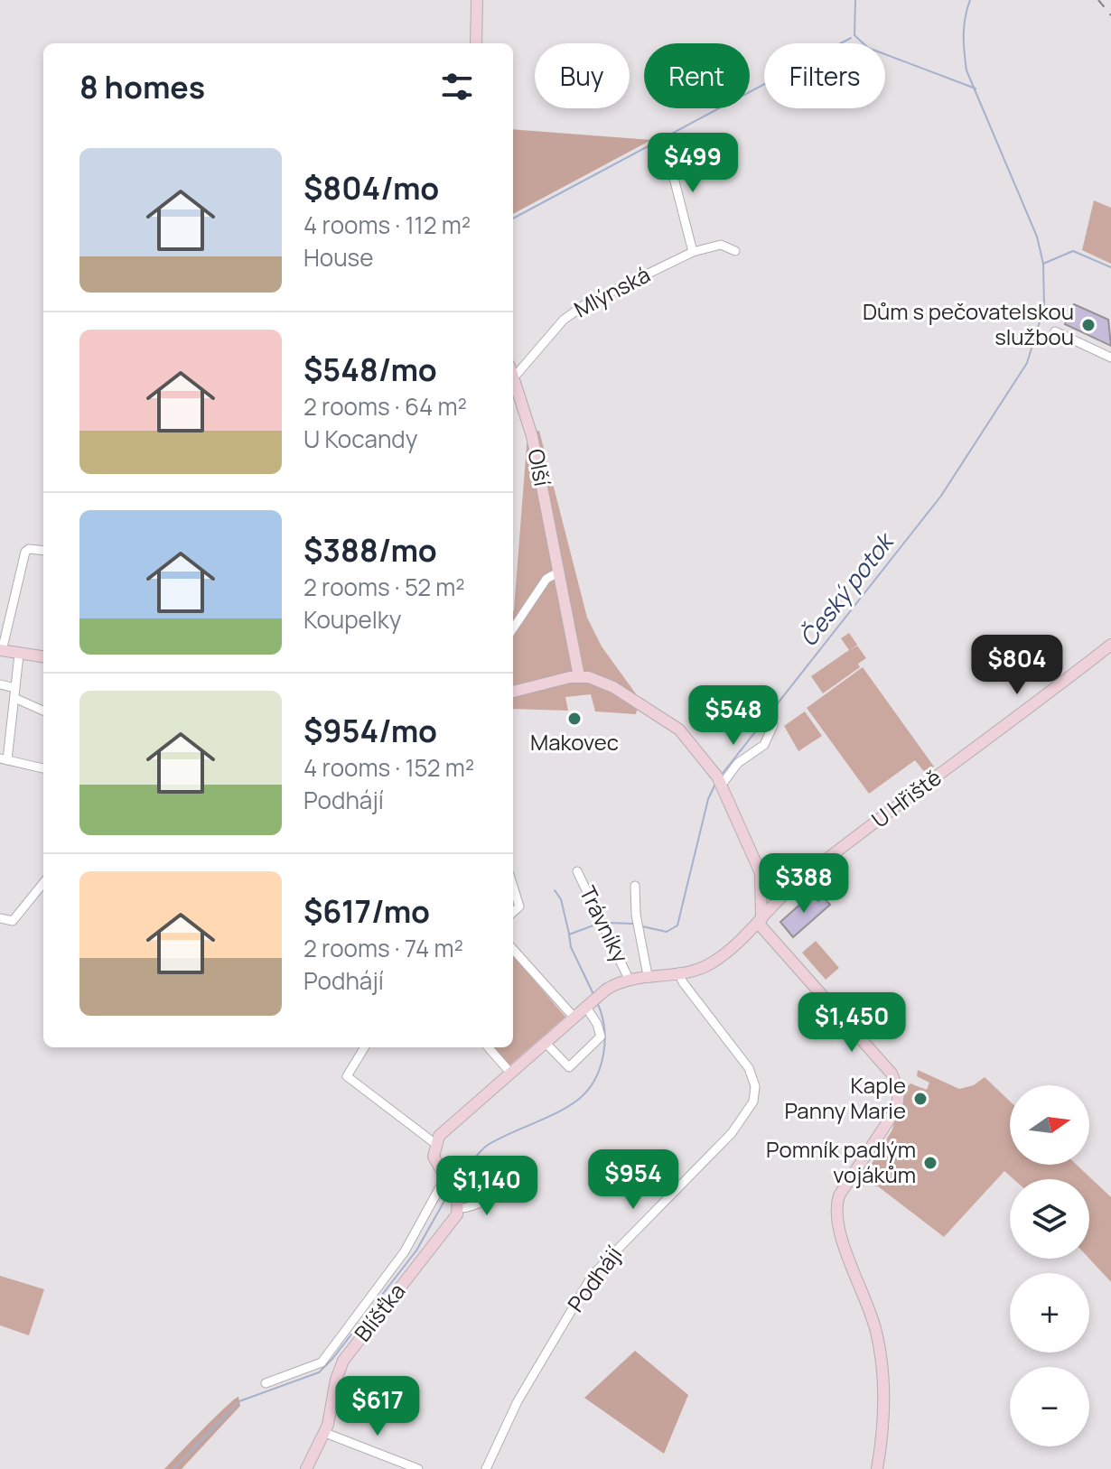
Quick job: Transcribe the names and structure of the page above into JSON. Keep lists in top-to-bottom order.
{
  "streets": {
    "street": [
      "Mlýnská",
      "Olší",
      "U Hřiště",
      "Trávníky",
      "Podhájí",
      "Blíšťka"
    ]
  },
  "crossings": [
    ["Mlýnská", "Olší"],
    ["U Hřiště", "Trávníky"],
    ["U Hřiště", "Podhájí"]
  ],
  "water": ["Český potok"],
  "places": [
    "Dům s pečovatelskou službou",
    "Makovec",
    "Kaple Panny Marie",
    "Pomník padlým vojákům"
  ],
  "north": "right",
  "page": {
    "chip": ["Buy", "Rent", "Filters"],
    "heading": "8 homes",
    "list": [
      {
        "name": "$804/mo",
        "note": "4 rooms · 112 m² · House"
      },
      {
        "name": "$548/mo",
        "note": "2 rooms · 64 m² · U Kocandy"
      },
      {
        "name": "$388/mo",
        "note": "2 rooms · 52 m² · Koupelky"
      },
      {
        "name": "$954/mo",
        "note": "4 rooms · 152 m² · Podhájí"
      },
      {
        "name": "$617/mo",
        "note": "2 rooms · 74 m² · Podhájí"
      }
    ],
    "price": [
      "$499",
      "$804",
      "$548",
      "$388",
      "$1,450",
      "$954",
      "$1,140",
      "$617"
    ],
    "map_buttons": ["+", "−"]
  }
}
